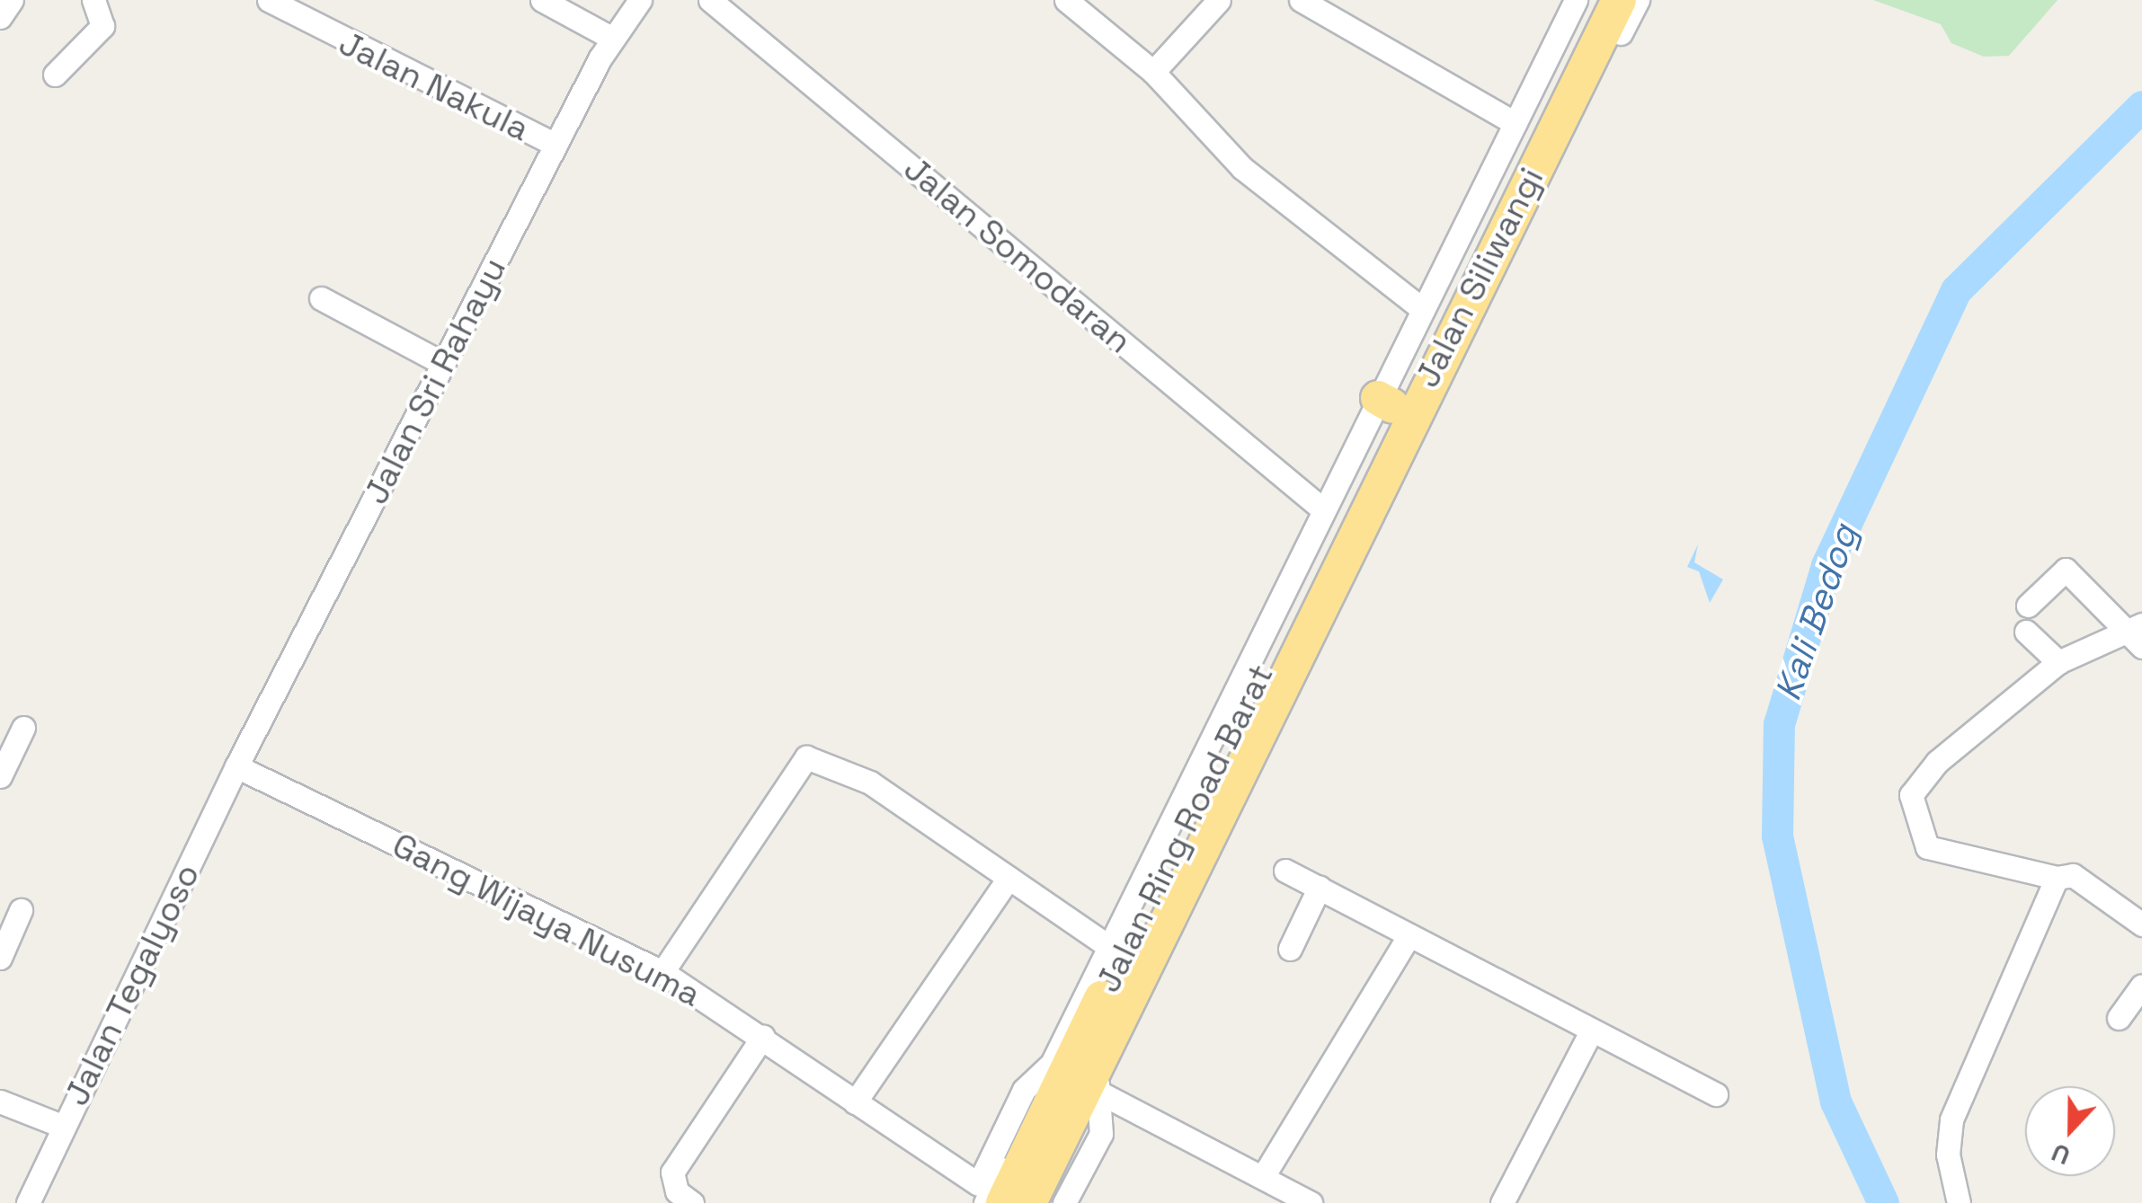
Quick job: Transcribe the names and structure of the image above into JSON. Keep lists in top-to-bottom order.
{
  "streets": {
    "highway": ["Jalan Siliwangi", "Jalan Ring Road Barat"],
    "street": [
      "Jalan Nakula",
      "Jalan Somodaran",
      "Jalan Sri Rahayu",
      "Gang Wijaya Nusuma",
      "Jalan Tegalyoso"
    ]
  },
  "crossings": [
    ["Jalan Nakula", "Jalan Sri Rahayu"],
    ["Jalan Siliwangi", "Jalan Ring Road Barat"],
    ["Jalan Sri Rahayu", "Gang Wijaya Nusuma"],
    ["Jalan Sri Rahayu", "Jalan Tegalyoso"],
    ["Gang Wijaya Nusuma", "Jalan Tegalyoso"]
  ],
  "water": ["Kali Bedog"],
  "north": "bottom"
}
